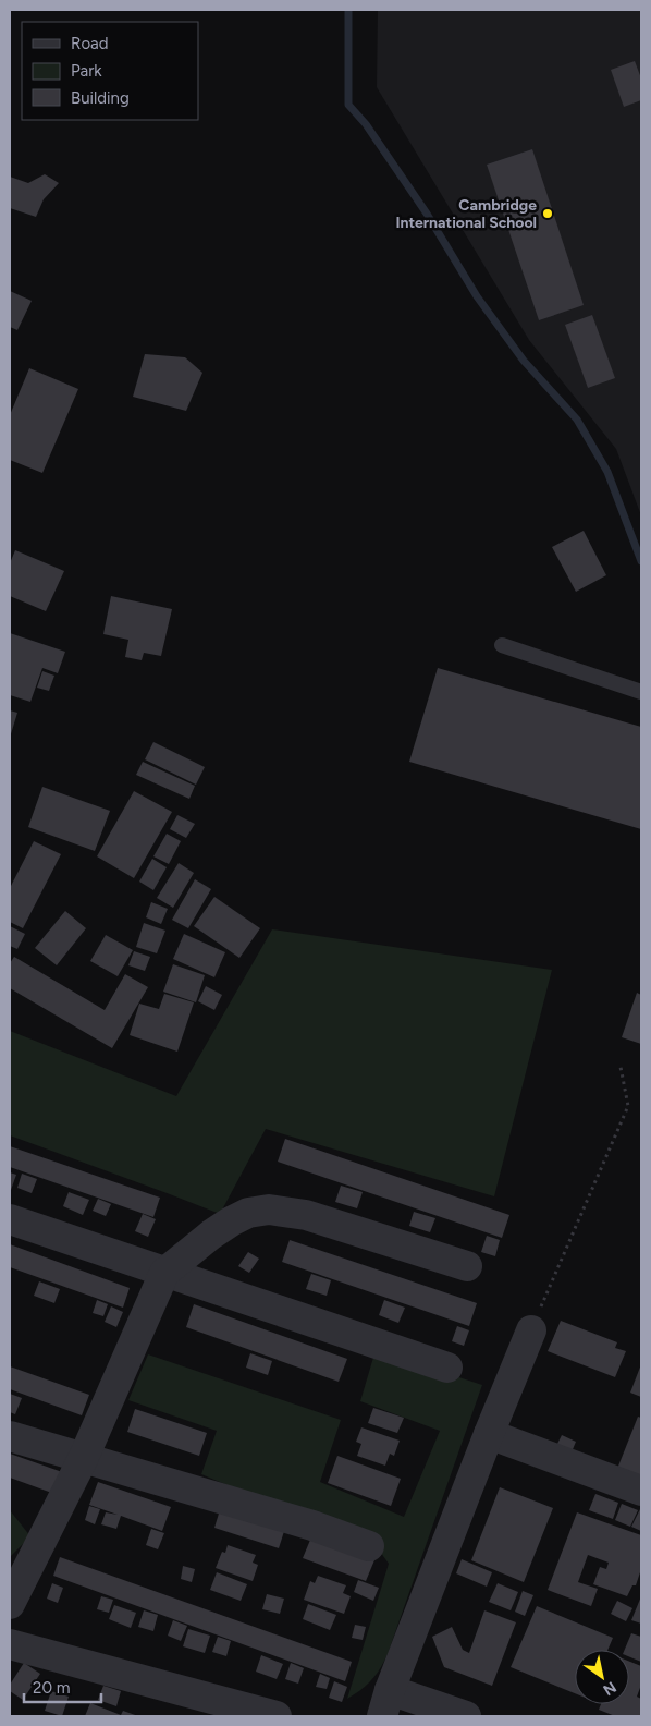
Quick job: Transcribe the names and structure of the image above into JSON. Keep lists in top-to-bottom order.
{
  "places": ["Cambridge International School"],
  "legend": ["Road", "Park", "Building"],
  "scale_bar": "20 m",
  "north": "bottom right"
}
